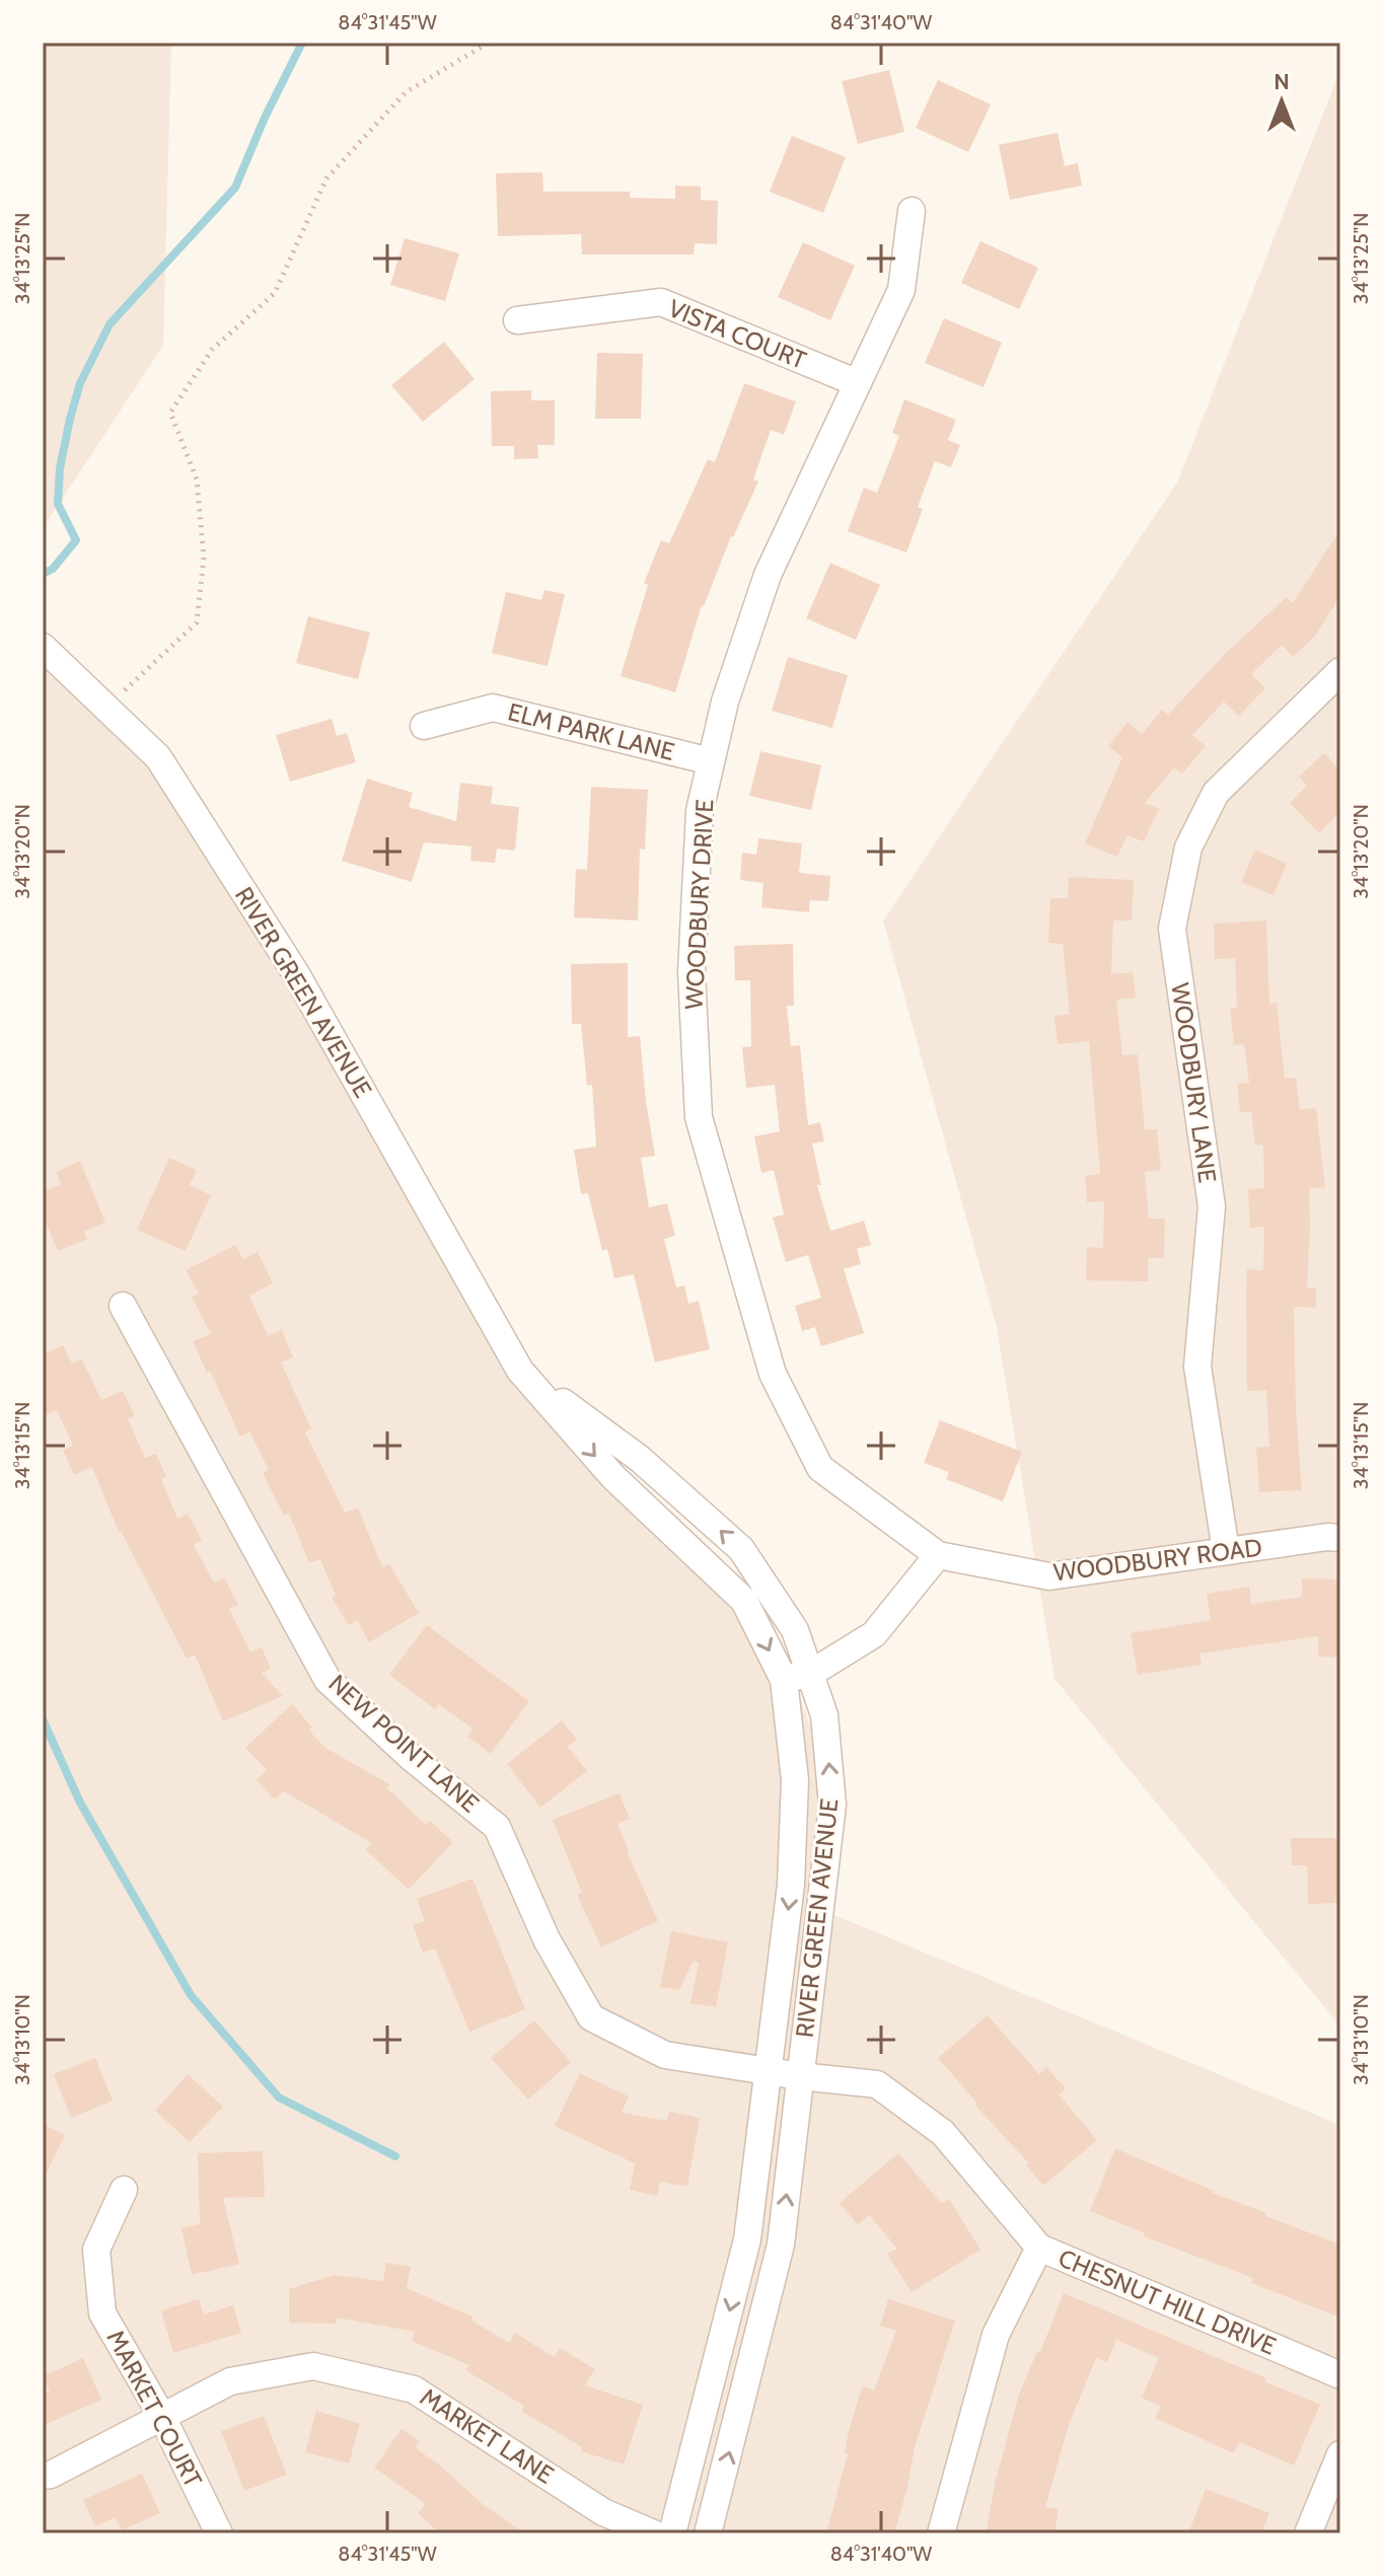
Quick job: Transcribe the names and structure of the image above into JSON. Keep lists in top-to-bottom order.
{
  "streets": {
    "street": [
      "VISTA COURT",
      "ELM PARK LANE",
      "WOODBURY DRIVE",
      "RIVER GREEN AVENUE",
      "WOODBURY LANE",
      "WOODBURY ROAD",
      "NEW POINT LANE",
      "CHESNUT HILL DRIVE",
      "MARKET COURT",
      "MARKET LANE"
    ]
  },
  "crossings": [
    ["VISTA COURT", "WOODBURY DRIVE"],
    ["ELM PARK LANE", "WOODBURY DRIVE"],
    ["WOODBURY DRIVE", "WOODBURY ROAD"],
    ["RIVER GREEN AVENUE", "NEW POINT LANE"],
    ["RIVER GREEN AVENUE", "CHESNUT HILL DRIVE"],
    ["WOODBURY LANE", "WOODBURY ROAD"],
    ["NEW POINT LANE", "CHESNUT HILL DRIVE"],
    ["MARKET COURT", "MARKET LANE"]
  ],
  "north": "top",
  "coordinates": [
    "84°31'45\"W",
    "84°31'40\"W",
    "34°13'25\"N",
    "34°13'20\"N",
    "34°13'15\"N",
    "34°13'10\"N"
  ]
}
